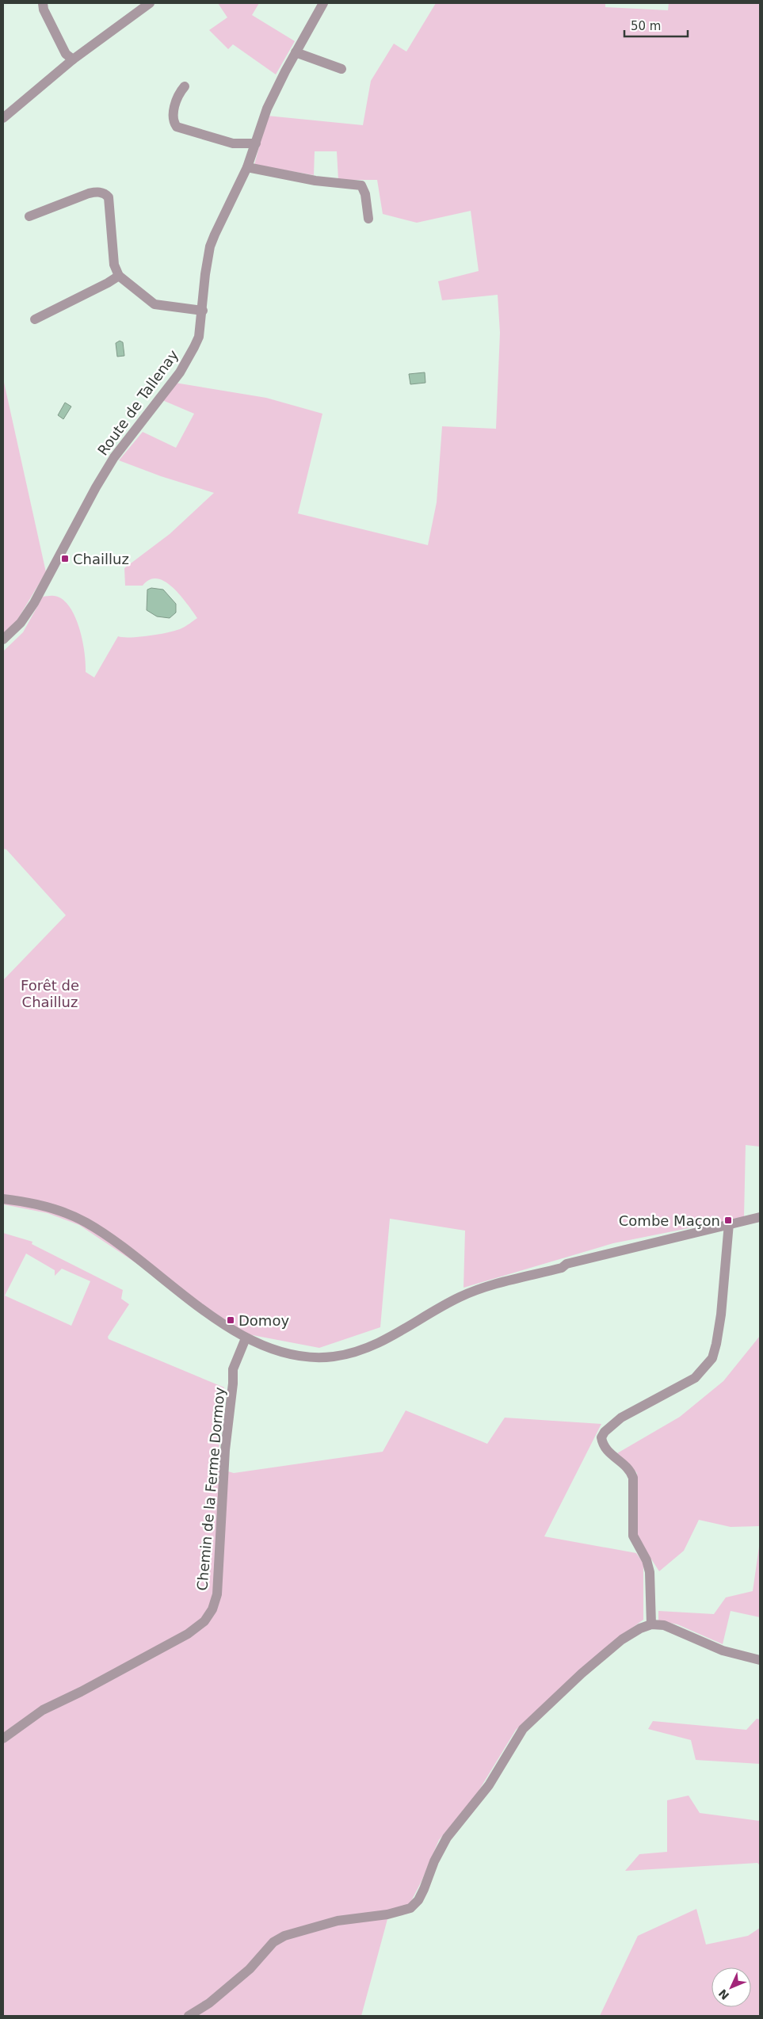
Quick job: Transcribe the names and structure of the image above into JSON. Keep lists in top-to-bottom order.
{
  "streets": {
    "street": ["Route de Tallenay", "Chemin de la Ferme Dormoy"]
  },
  "parks": ["Forêt de Chailluz"],
  "places": {
    "transit": ["Chailluz", "Combe Maçon", "Domoy"]
  },
  "scale_bar": "50 m",
  "north": "bottom left"
}
